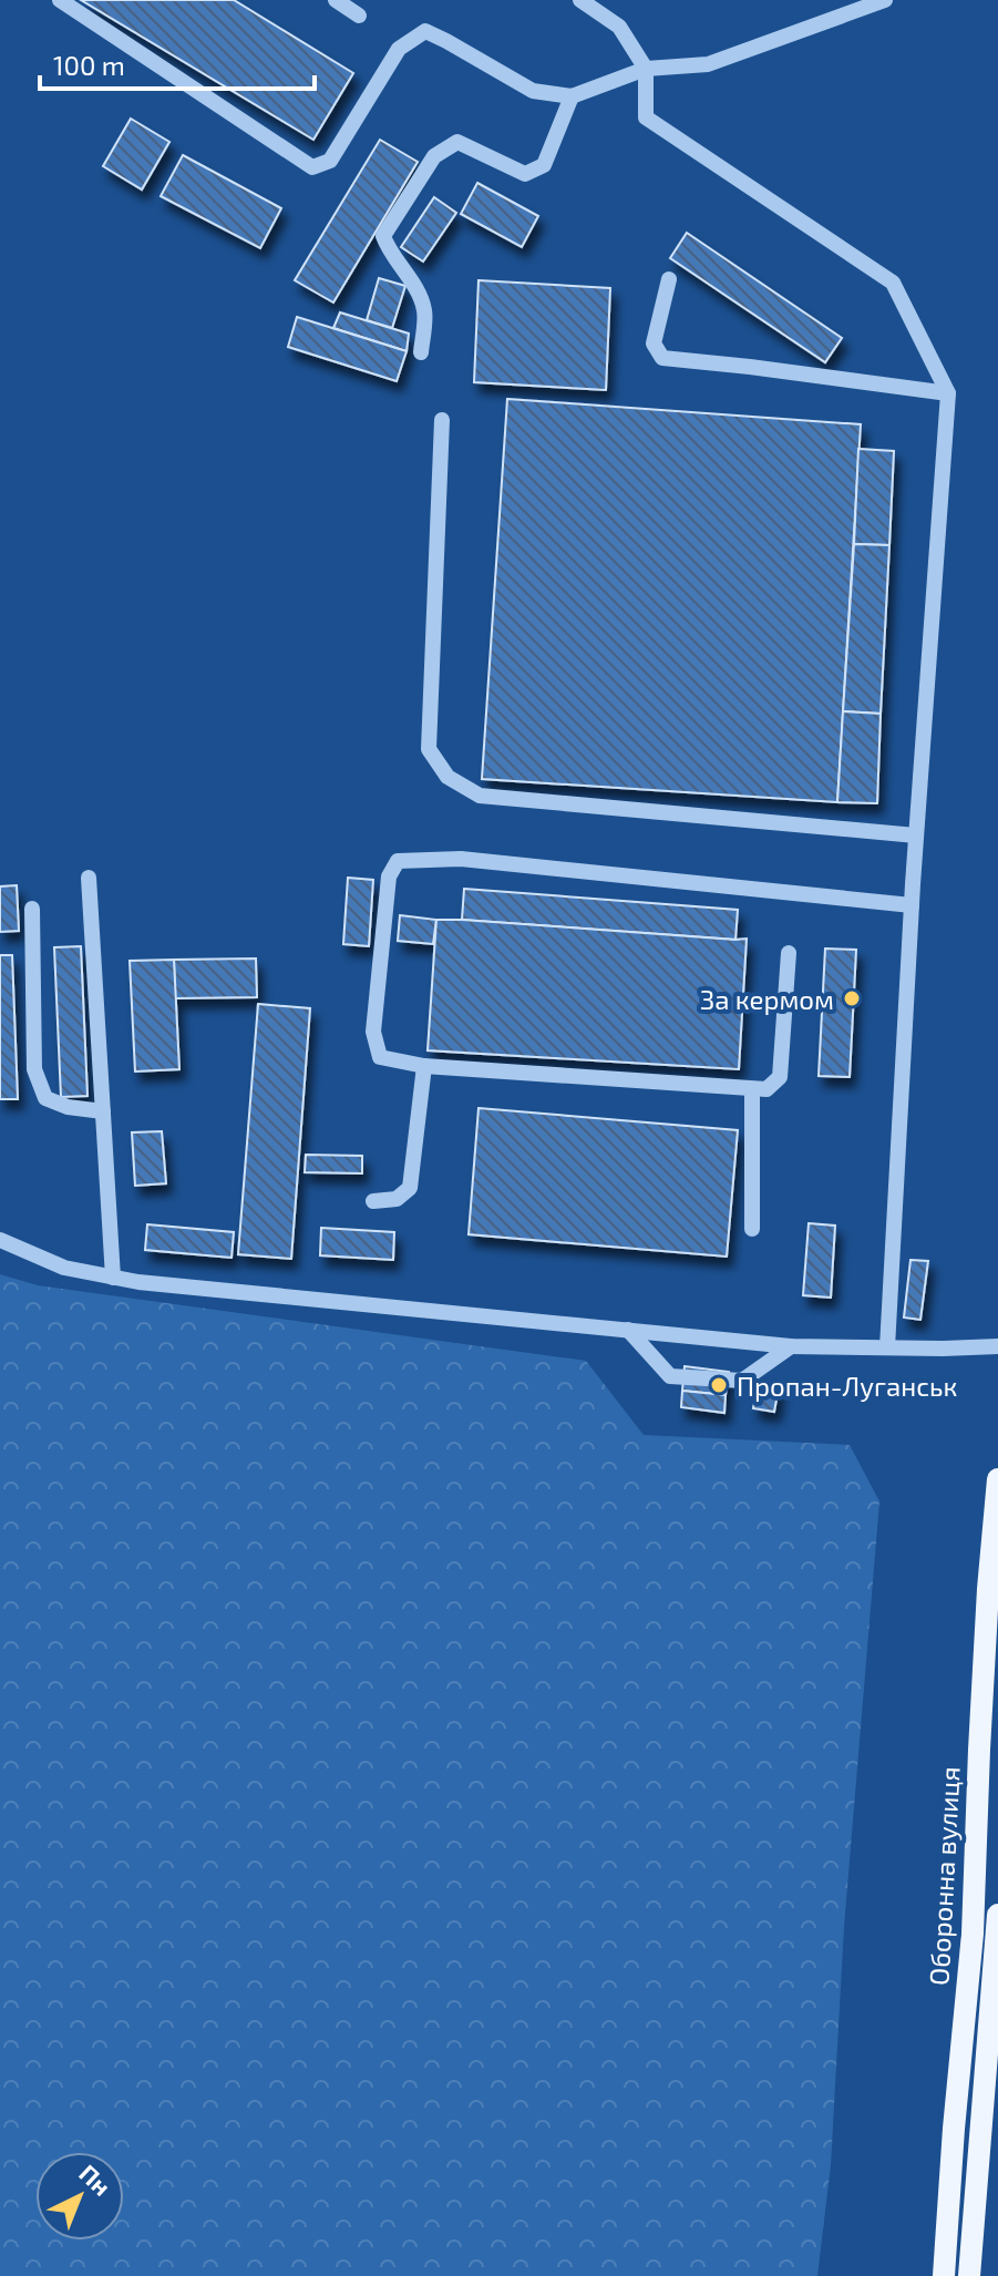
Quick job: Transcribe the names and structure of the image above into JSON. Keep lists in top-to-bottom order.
{
  "streets": {
    "main road": ["Оборонна вулиця"]
  },
  "places": ["За кермом", "Пропан-Луганськ"],
  "scale_bar": "100 m",
  "north": "top right"
}
